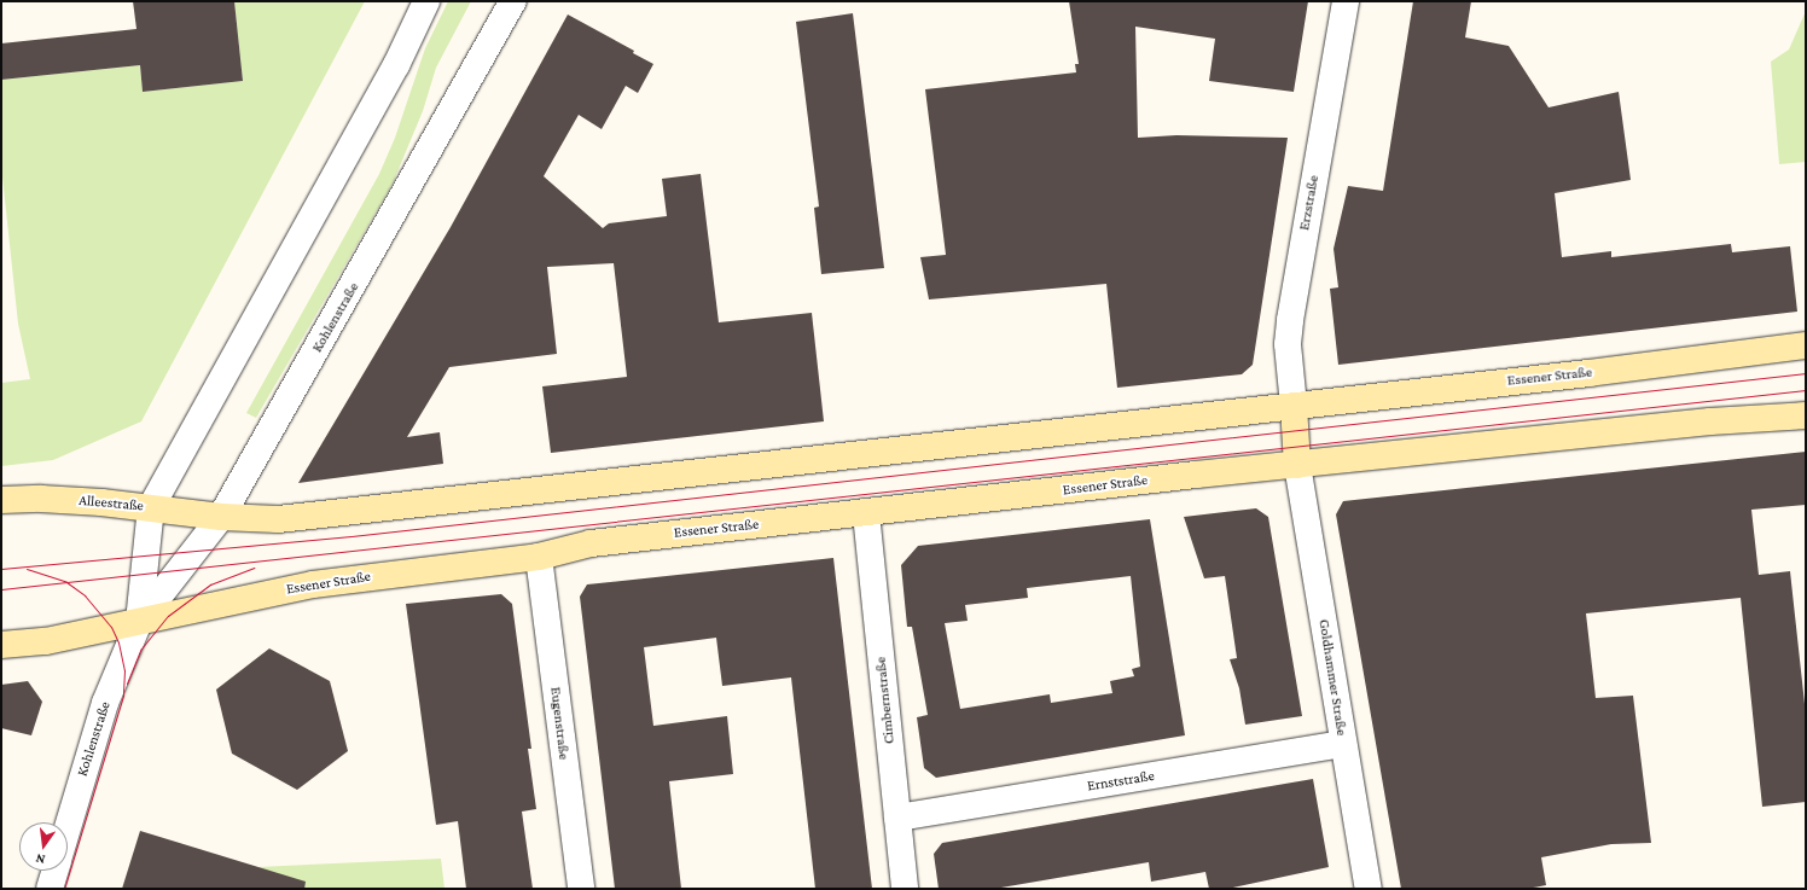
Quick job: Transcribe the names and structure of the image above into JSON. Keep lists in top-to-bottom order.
{
  "streets": {
    "main road": ["Essener Straße", "Alleestraße"],
    "street": [
      "Erzstraße",
      "Kohlenstraße",
      "Goldhammer Straße",
      "Cimbernstraße",
      "Eugenstraße",
      "Ernststraße"
    ]
  },
  "crossings": [
    ["Erzstraße", "Essener Straße"],
    ["Kohlenstraße", "Essener Straße"],
    ["Kohlenstraße", "Alleestraße"],
    ["Essener Straße", "Alleestraße"],
    ["Essener Straße", "Goldhammer Straße"],
    ["Essener Straße", "Cimbernstraße"],
    ["Essener Straße", "Eugenstraße"],
    ["Goldhammer Straße", "Ernststraße"],
    ["Cimbernstraße", "Ernststraße"]
  ],
  "north": "bottom"
}
